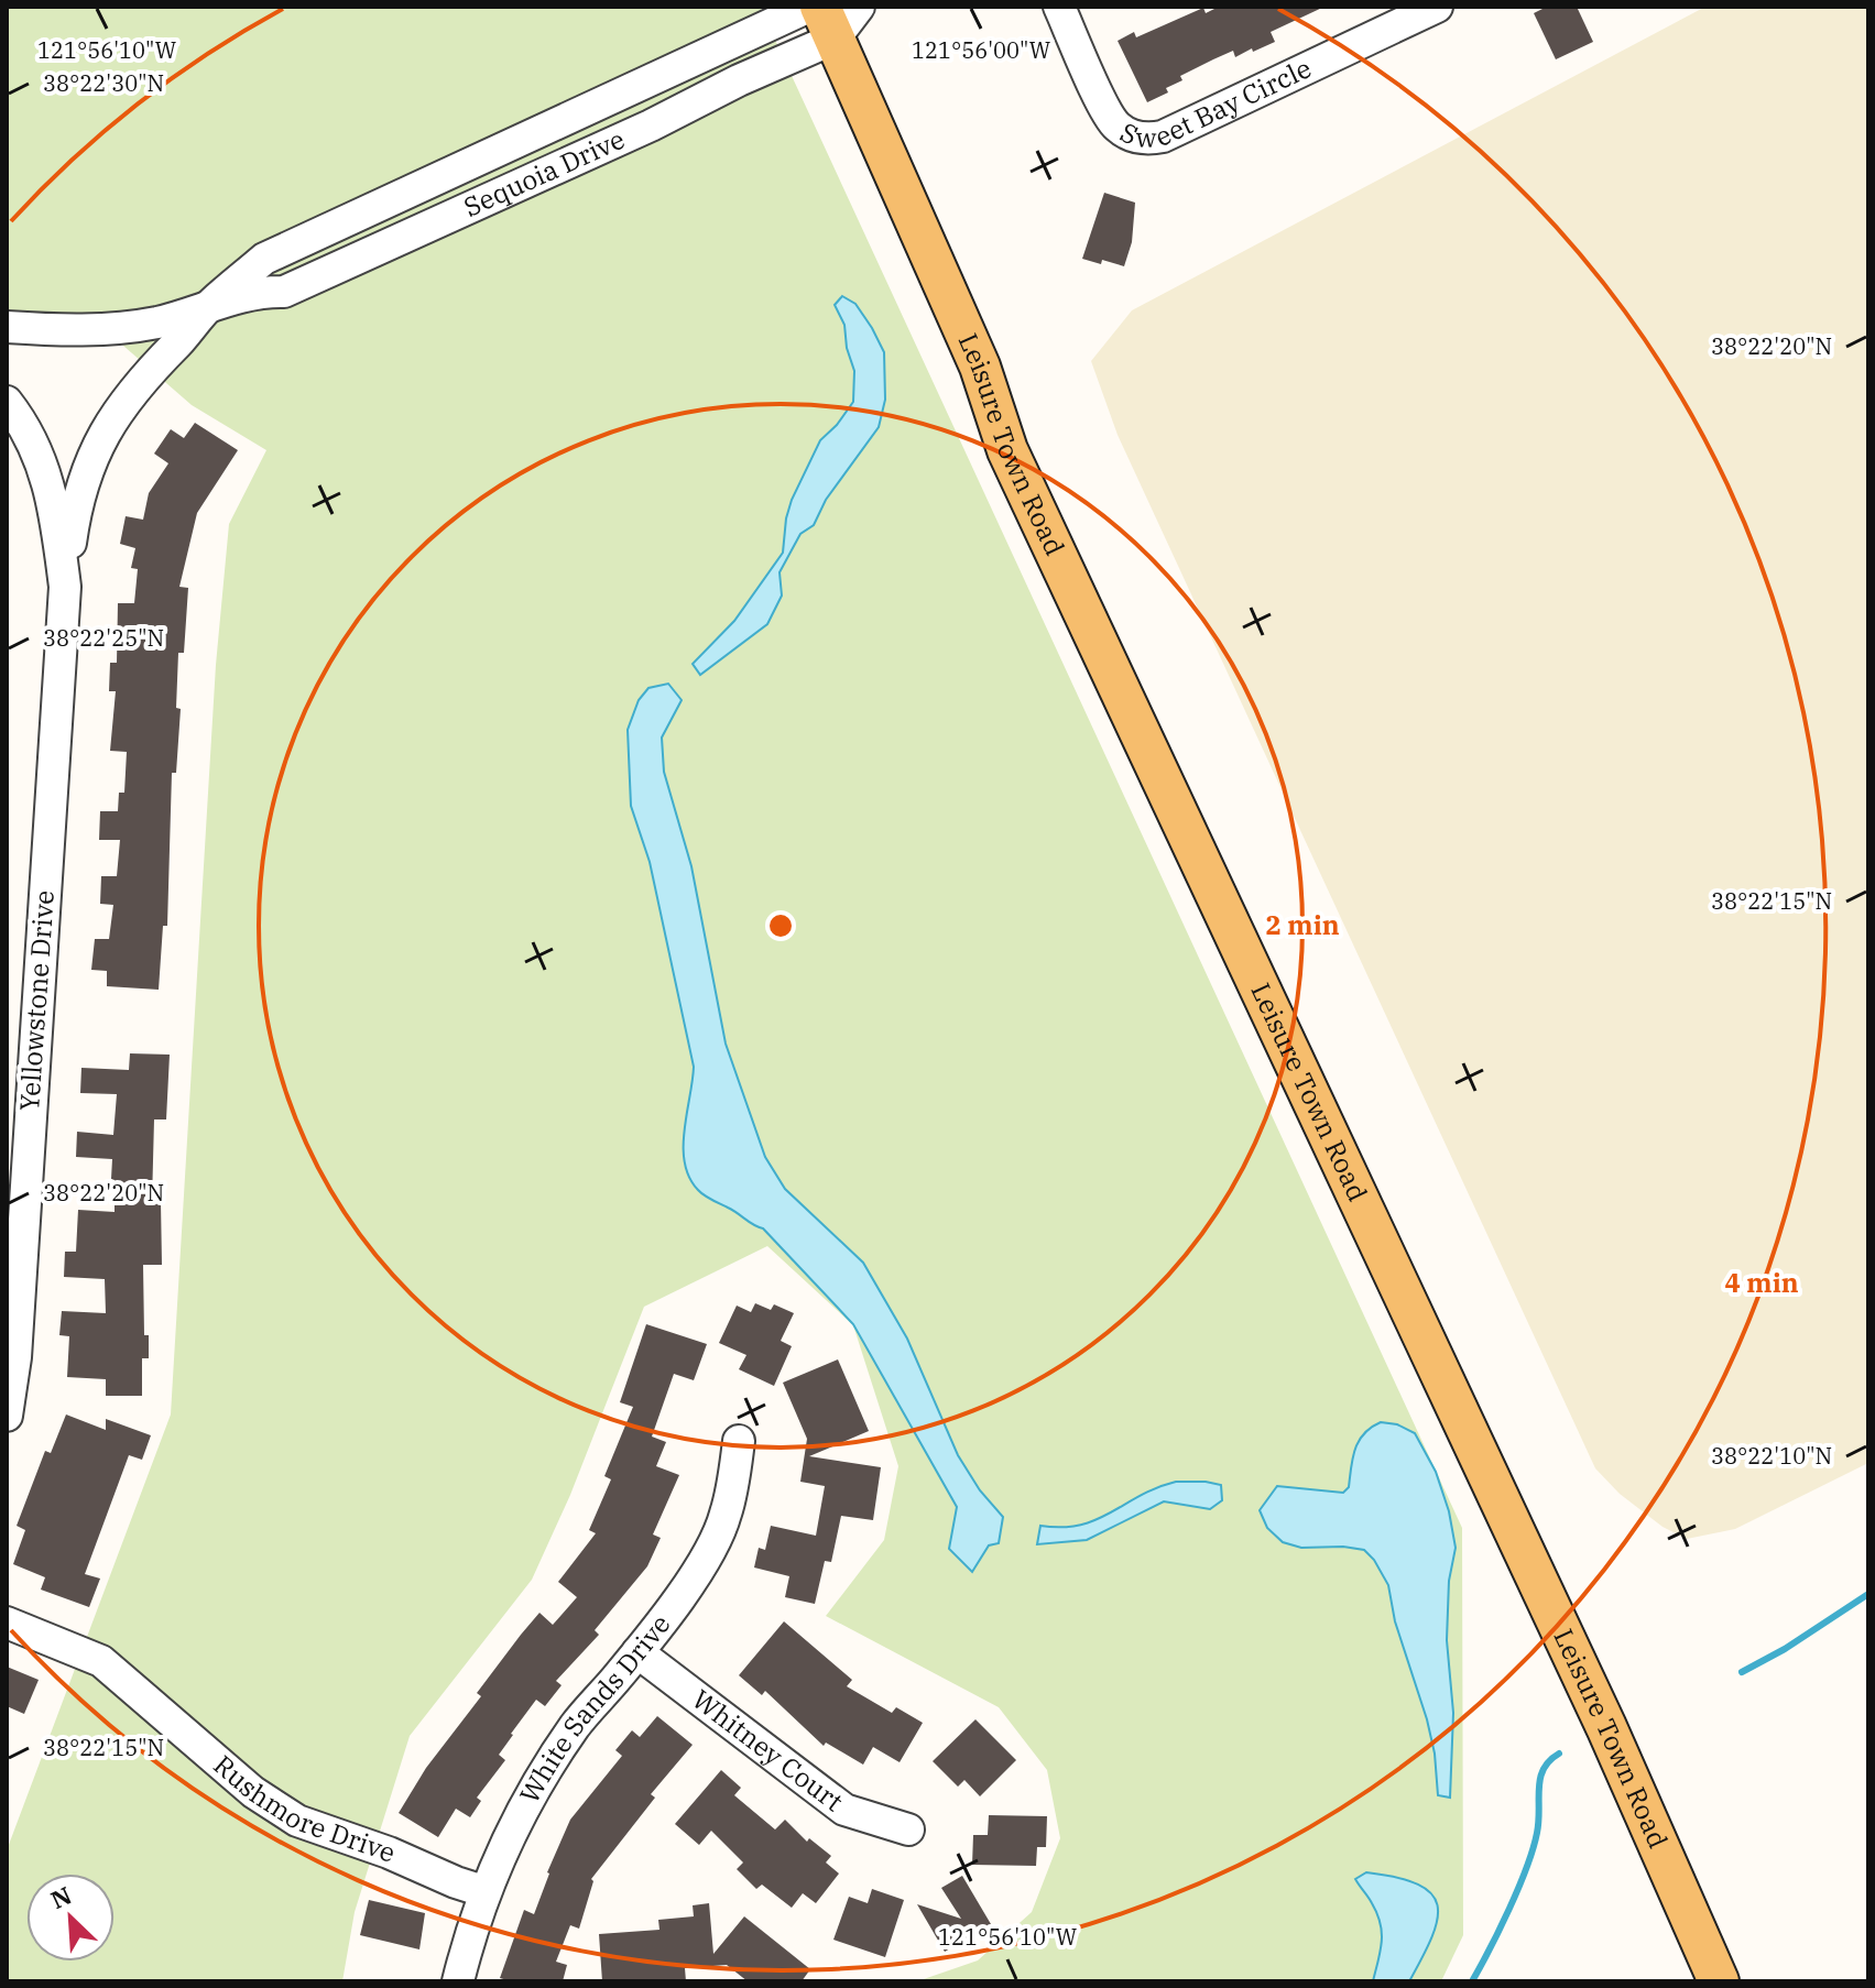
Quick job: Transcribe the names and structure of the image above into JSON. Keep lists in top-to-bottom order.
{
  "streets": {
    "main road": ["Leisure Town Road"],
    "street": [
      "Sweet Bay Circle",
      "Sequoia Drive",
      "Yellowstone Drive",
      "White Sands Drive",
      "Whitney Court",
      "Rushmore Drive"
    ]
  },
  "crossings": [
    ["Sequoia Drive", "Leisure Town Road"],
    ["Sequoia Drive", "Yellowstone Drive"],
    ["White Sands Drive", "Whitney Court"],
    ["White Sands Drive", "Rushmore Drive"]
  ],
  "north": "top left",
  "coordinates": [
    "121°56'10\"W",
    "121°56'00\"W",
    "38°22'30\"N",
    "38°22'20\"N",
    "38°22'25\"N",
    "38°22'15\"N",
    "38°22'10\"N"
  ],
  "rings": ["2 min", "4 min"]
}
